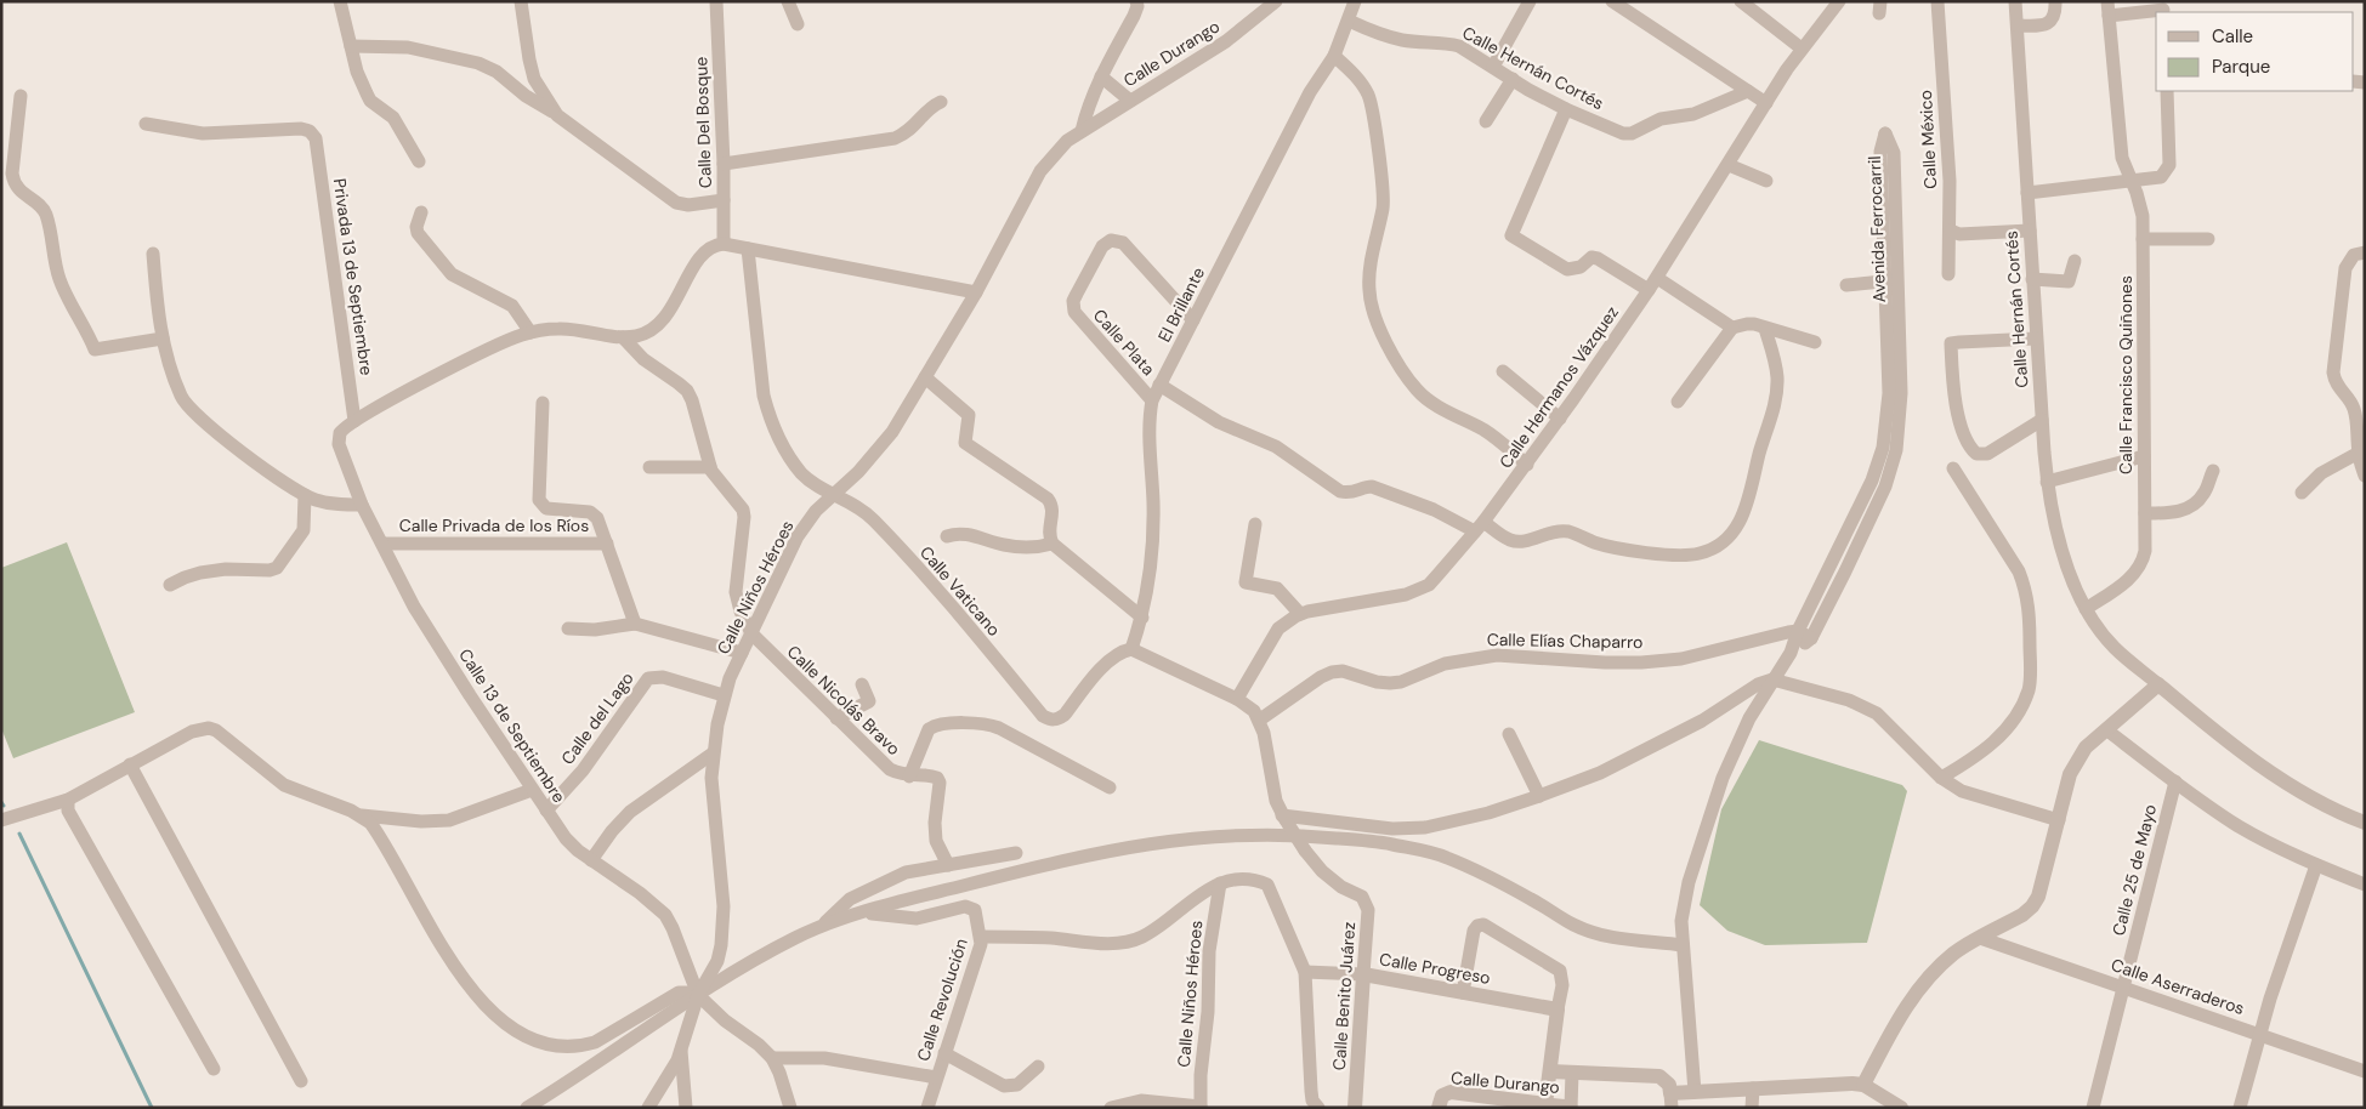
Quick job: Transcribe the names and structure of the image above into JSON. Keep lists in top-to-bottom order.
{
  "streets": {
    "street": [
      "Calle Durango",
      "Calle Hernán Cortés",
      "Calle Del Bosque",
      "Calle México",
      "Avenida Ferrocarril",
      "Privada 13 de Septiembre",
      "El Brillante",
      "Calle Plata",
      "Calle Francisco Quiñones",
      "Calle Hermanos Vázquez",
      "Calle Privada de los Ríos",
      "Calle Niños Héroes",
      "Calle Vaticano",
      "Calle Elías Chaparro",
      "Calle Nicolás Bravo",
      "Calle del Lago",
      "Calle 13 de Septiembre",
      "Calle 25 de Mayo",
      "Calle Progreso",
      "Calle Aserraderos",
      "Calle Benito Juárez",
      "Calle Revolución"
    ]
  },
  "crossings": [
    ["Calle Durango", "Calle Niños Héroes"],
    ["Calle Hernán Cortés", "El Brillante"],
    ["Calle Hernán Cortés", "Calle Francisco Quiñones"],
    ["Avenida Ferrocarril", "Calle Elías Chaparro"],
    ["Privada 13 de Septiembre", "Calle 13 de Septiembre"],
    ["El Brillante", "Calle Plata"],
    ["El Brillante", "Calle Vaticano"],
    ["Calle Privada de los Ríos", "Calle 13 de Septiembre"],
    ["Calle Niños Héroes", "Calle Vaticano"],
    ["Calle Niños Héroes", "Calle Nicolás Bravo"],
    ["Calle Niños Héroes", "Calle del Lago"],
    ["Calle Niños Héroes", "Calle 13 de Septiembre"],
    ["Calle Elías Chaparro", "Calle Benito Juárez"],
    ["Calle del Lago", "Calle 13 de Septiembre"],
    ["Calle 25 de Mayo", "Calle Aserraderos"],
    ["Calle Progreso", "Calle Benito Juárez"]
  ],
  "legend": ["Calle", "Parque"]
}
